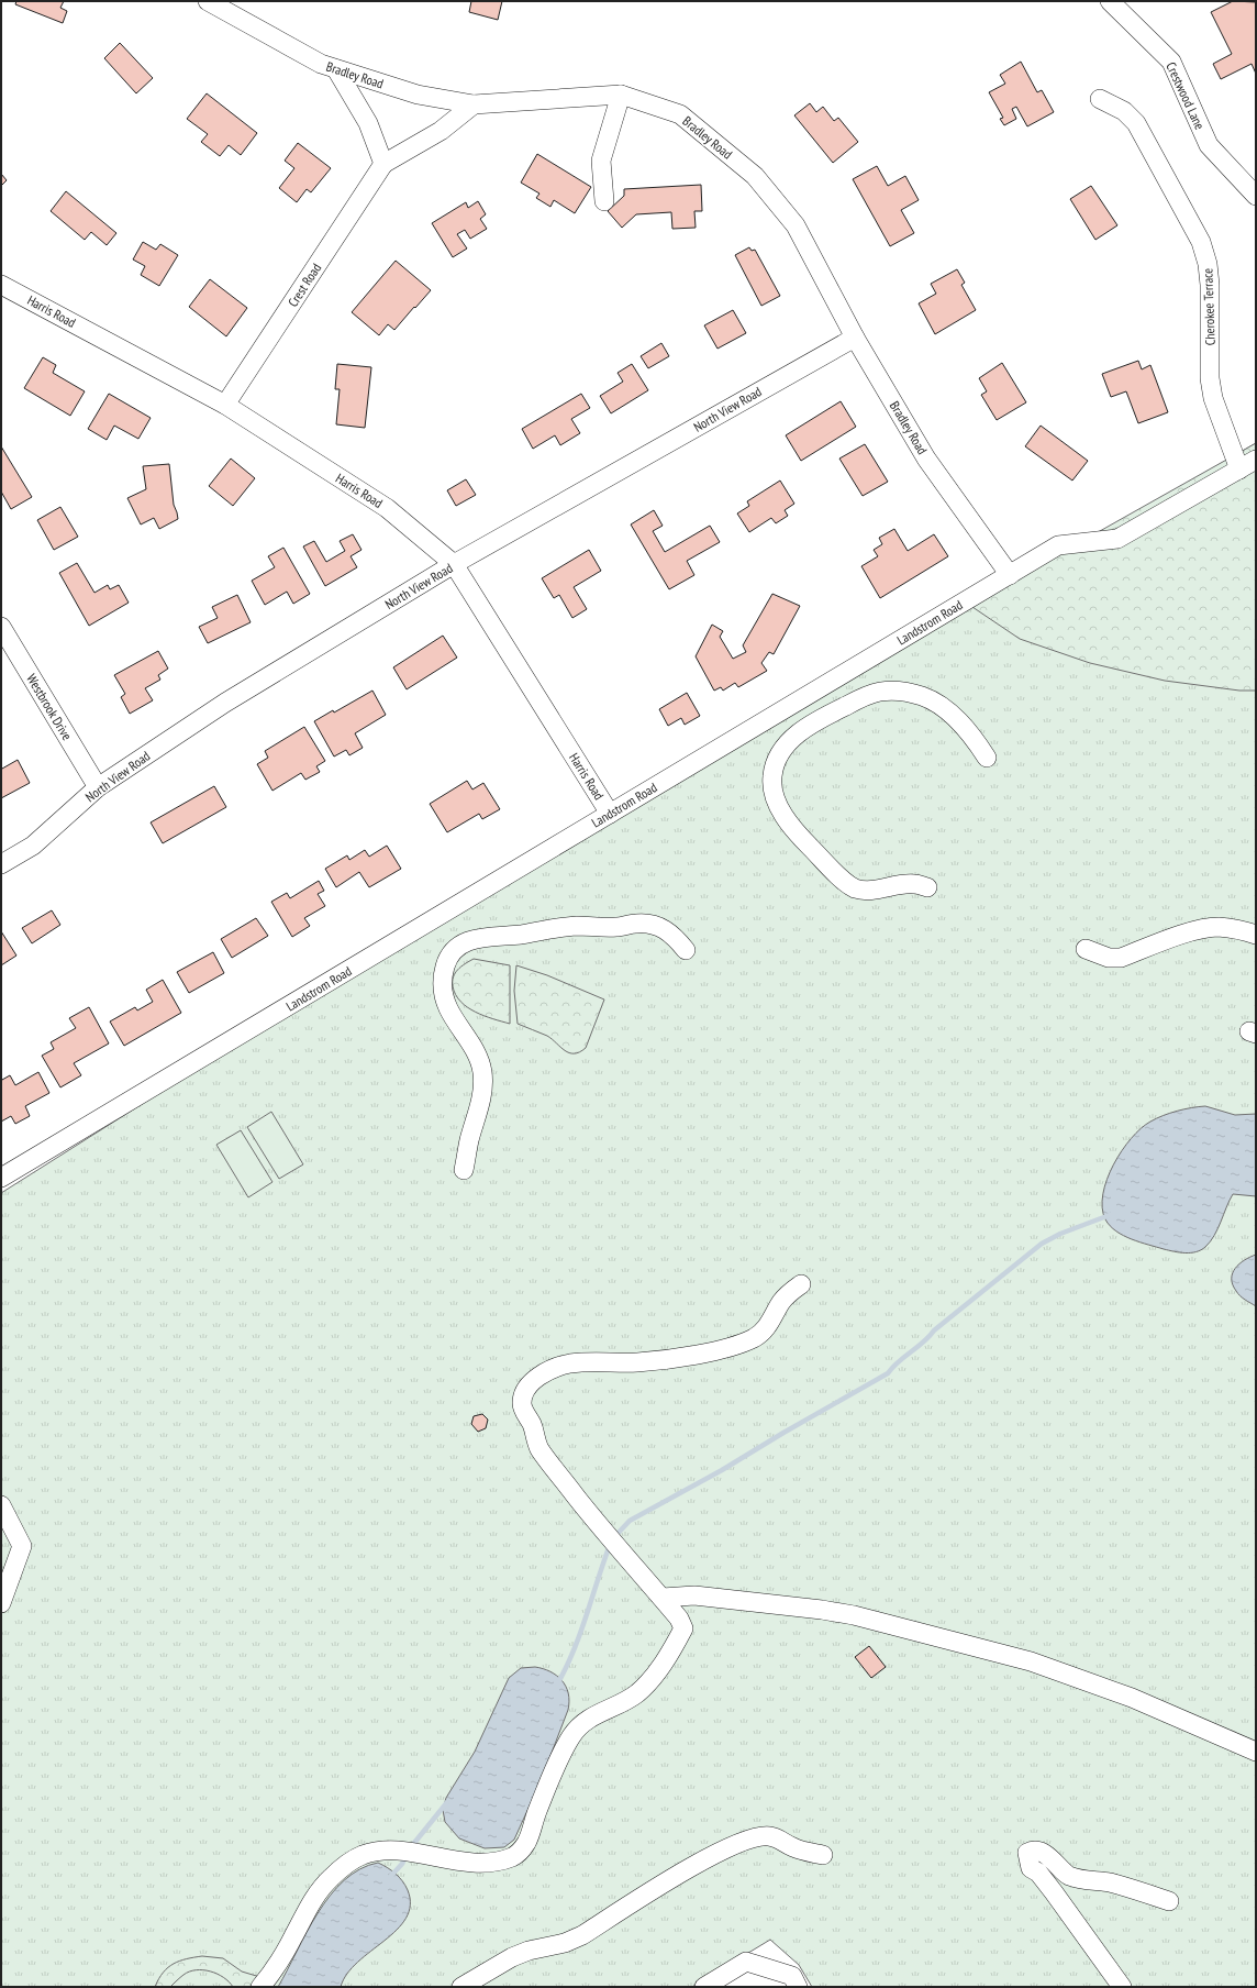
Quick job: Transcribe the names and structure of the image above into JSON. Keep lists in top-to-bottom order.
{
  "streets": {
    "street": [
      "Bradley Road",
      "Crestwood Lane",
      "Crest Road",
      "Cherokee Terrace",
      "Harris Road",
      "North View Road",
      "Landstrom Road",
      "Westbrook Drive"
    ]
  },
  "crossings": [
    ["Bradley Road", "Crest Road"],
    ["Bradley Road", "North View Road"],
    ["Bradley Road", "Landstrom Road"],
    ["Crest Road", "Harris Road"],
    ["Cherokee Terrace", "Landstrom Road"],
    ["Harris Road", "North View Road"],
    ["Harris Road", "Landstrom Road"],
    ["North View Road", "Westbrook Drive"]
  ]
}
